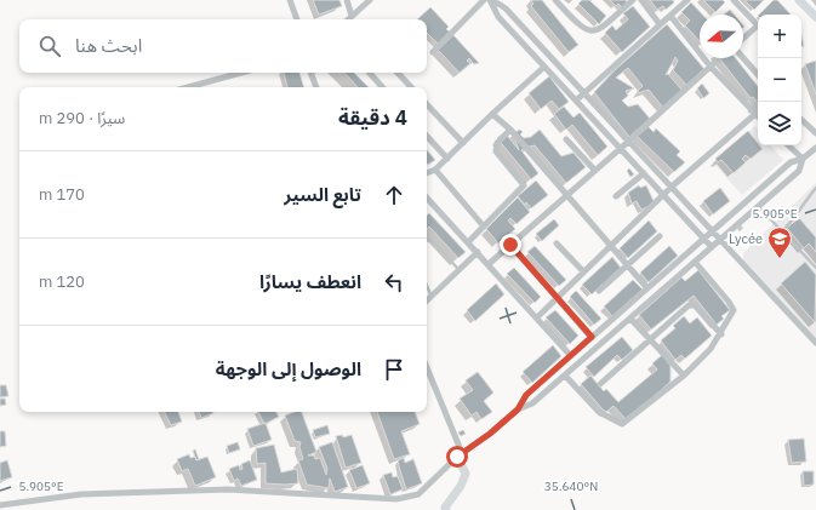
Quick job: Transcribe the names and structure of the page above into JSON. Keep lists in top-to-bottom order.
{
  "places": {
    "school or university": ["Lycée"]
  },
  "north": "left",
  "page": {
    "map_buttons": ["+", "−"],
    "search": "ابحث هنا",
    "heading": ["4 دقيقة", "سيرًا · 290 m"],
    "list": [
      ["تابع السير", "170 m"],
      ["انعطف يسارًا", "120 m"],
      "الوصول إلى الوجهة"
    ]
  },
  "coordinates": ["5.905°E", "35.640°N"]
}
